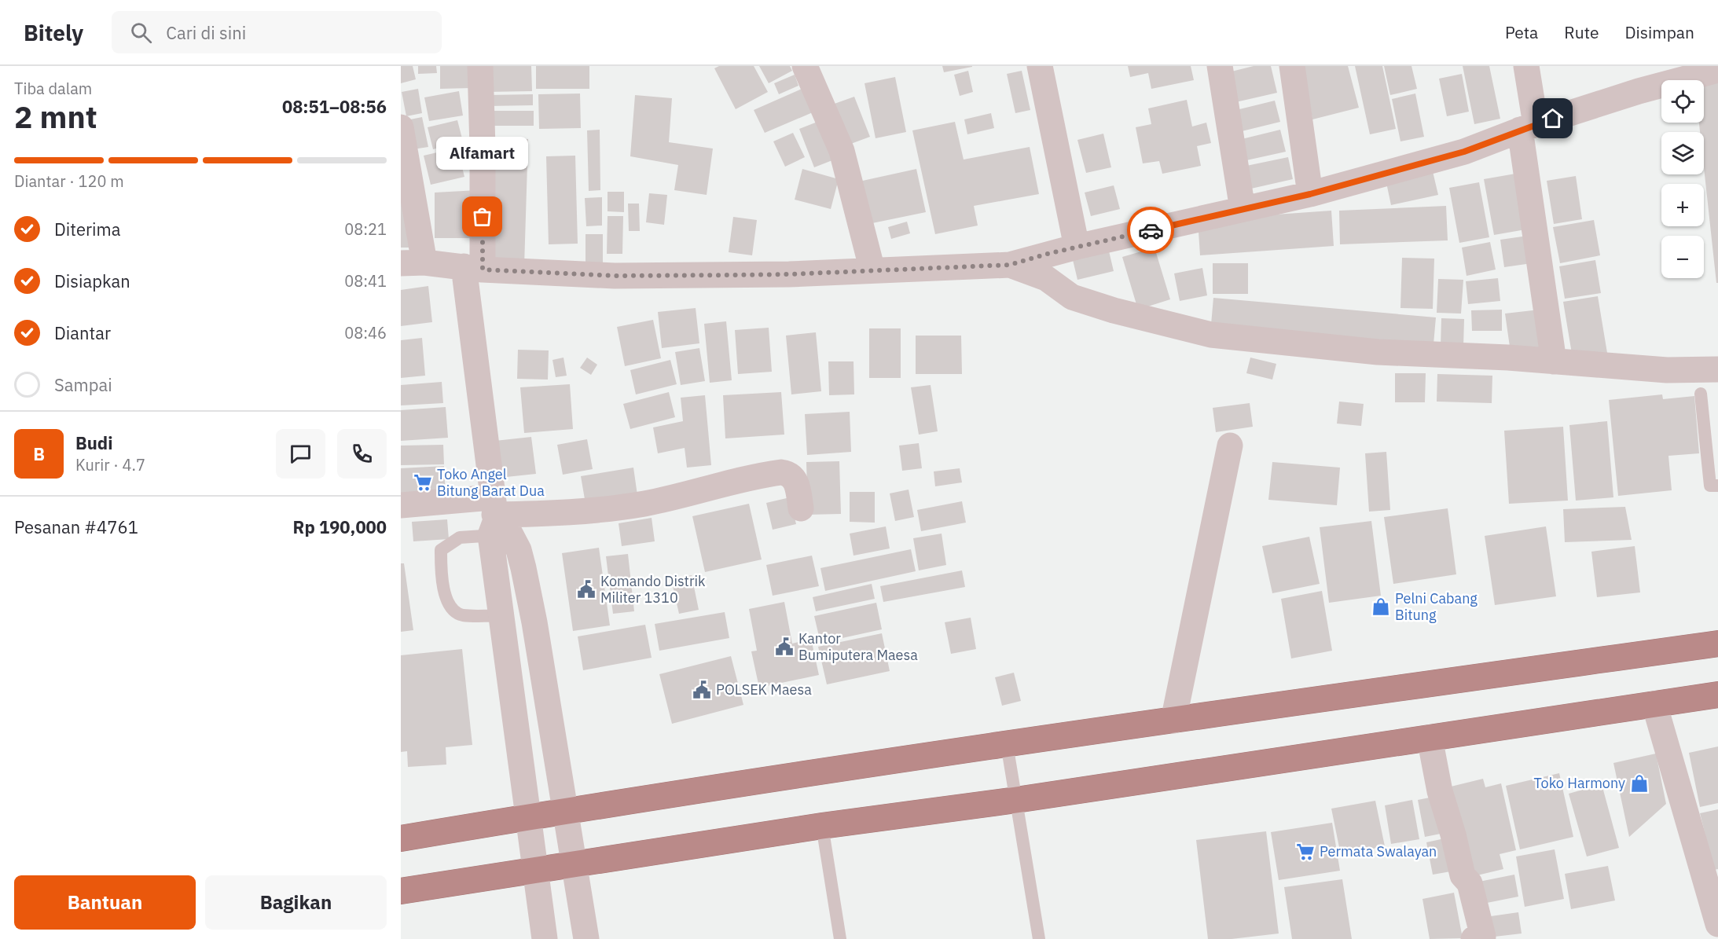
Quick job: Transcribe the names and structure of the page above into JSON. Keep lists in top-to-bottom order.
{
  "places": {
    "other": ["Alfamart"],
    "supermarket": ["Toko Angel Bitung Barat Dua", "Permata Swalayan"],
    "public building": ["Komando Distrik Militer 1310", "Kantor Bumiputera Maesa", "POLSEK Maesa"],
    "shop": ["Pelni Cabang Bitung", "Toko Harmony"]
  },
  "page": {
    "header": "Bitely",
    "search": "Cari di sini",
    "nav": ["Peta", "Rute", "Disimpan"],
    "heading": ["2 mnt", "Tiba dalam", "08:51–08:56"],
    "panel": [
      "Budi",
      "Kurir · 4.7",
      "Pesanan #4761",
      "Rp 190,000"
    ],
    "map_buttons": ["+", "−"],
    "bubble": "Alfamart",
    "bar": "Diantar · 120 m",
    "list": [
      ["Diterima", "08:21"],
      ["Disiapkan", "08:41"],
      ["Diantar", "08:46"],
      "Sampai"
    ],
    "round": "B",
    "buttons": ["Bantuan", "Bagikan"]
  }
}
